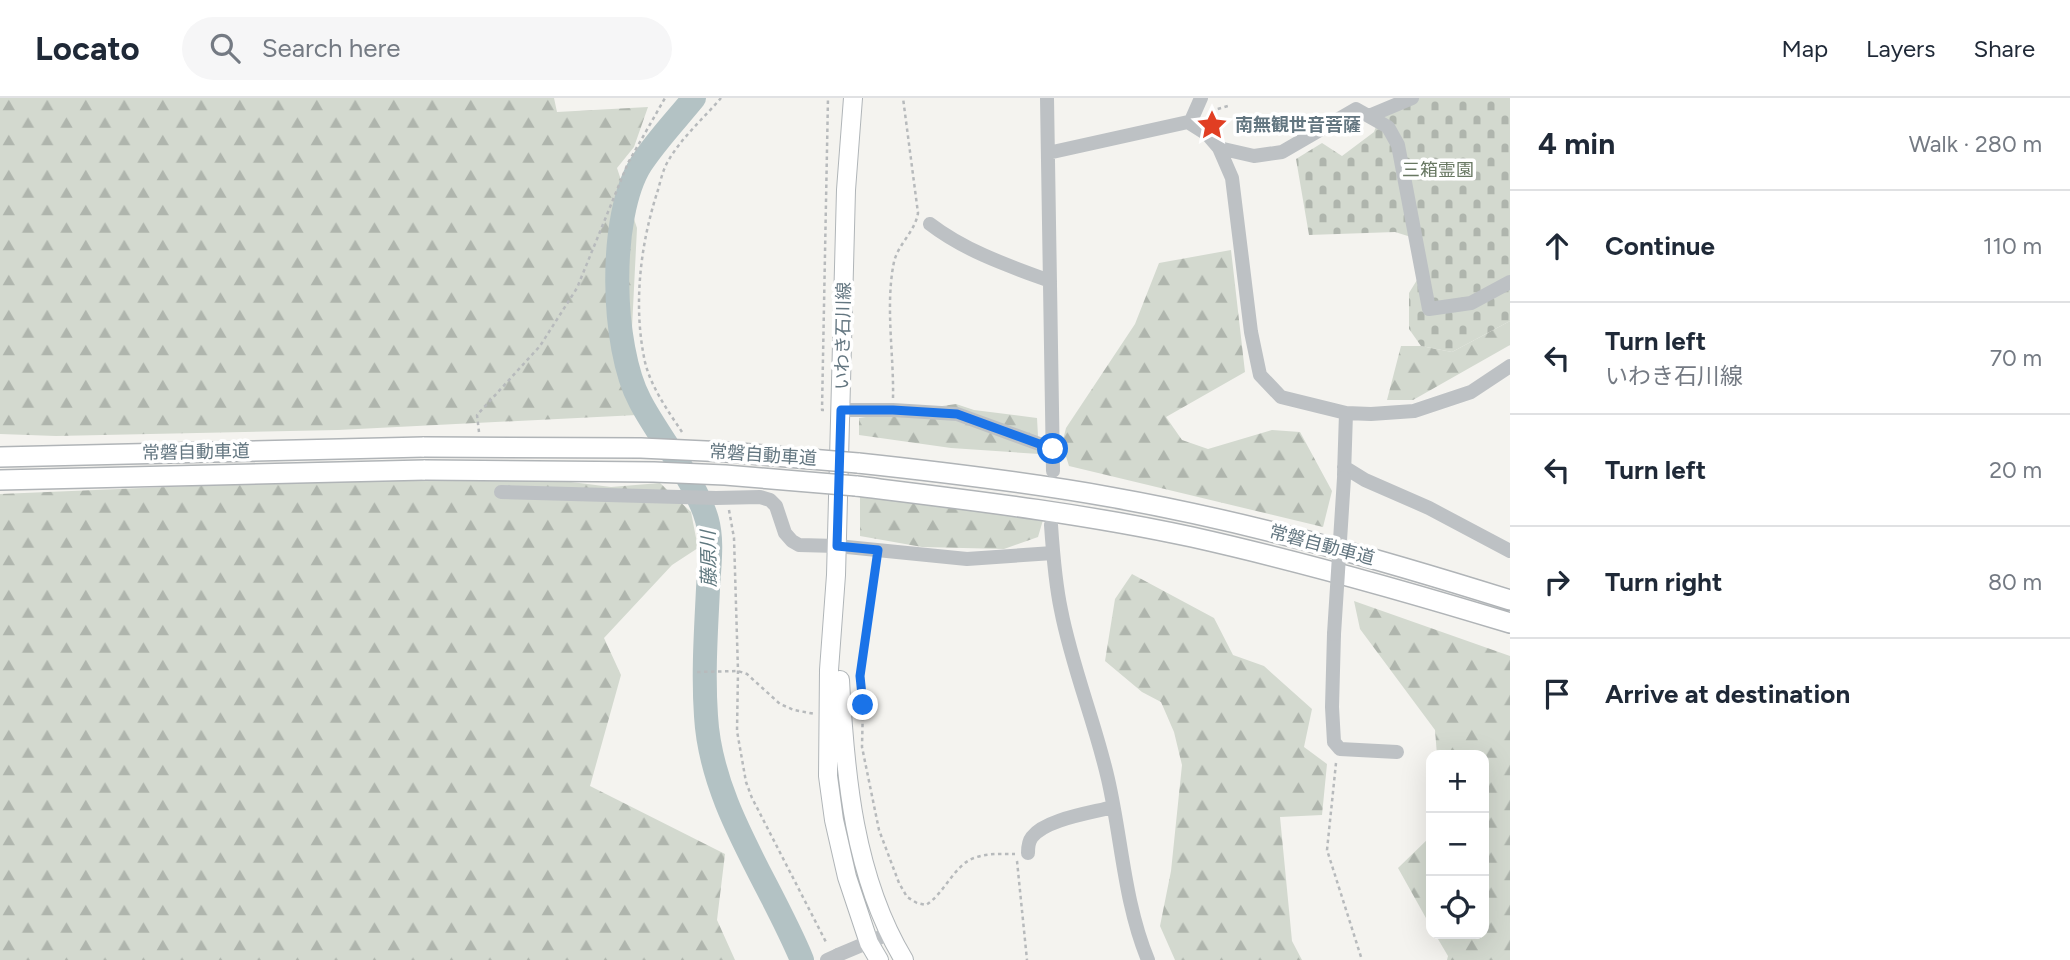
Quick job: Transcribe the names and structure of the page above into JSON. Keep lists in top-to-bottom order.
{
  "streets": {
    "highway": ["常磐自動車道"],
    "main road": ["いわき石川線"]
  },
  "water": ["藤原川"],
  "parks": ["三箱霊園"],
  "places": {
    "place": ["南無観世音菩薩"]
  },
  "page": {
    "header": "Locato",
    "search": "Search here",
    "nav": ["Map", "Layers", "Share"],
    "heading": ["4 min", "Walk · 280 m"],
    "list": [
      ["Continue", "110 m"],
      ["Turn left", "いわき石川線", "70 m"],
      ["Turn left", "20 m"],
      ["Turn right", "80 m"],
      "Arrive at destination"
    ],
    "map_buttons": ["+", "−"]
  }
}
